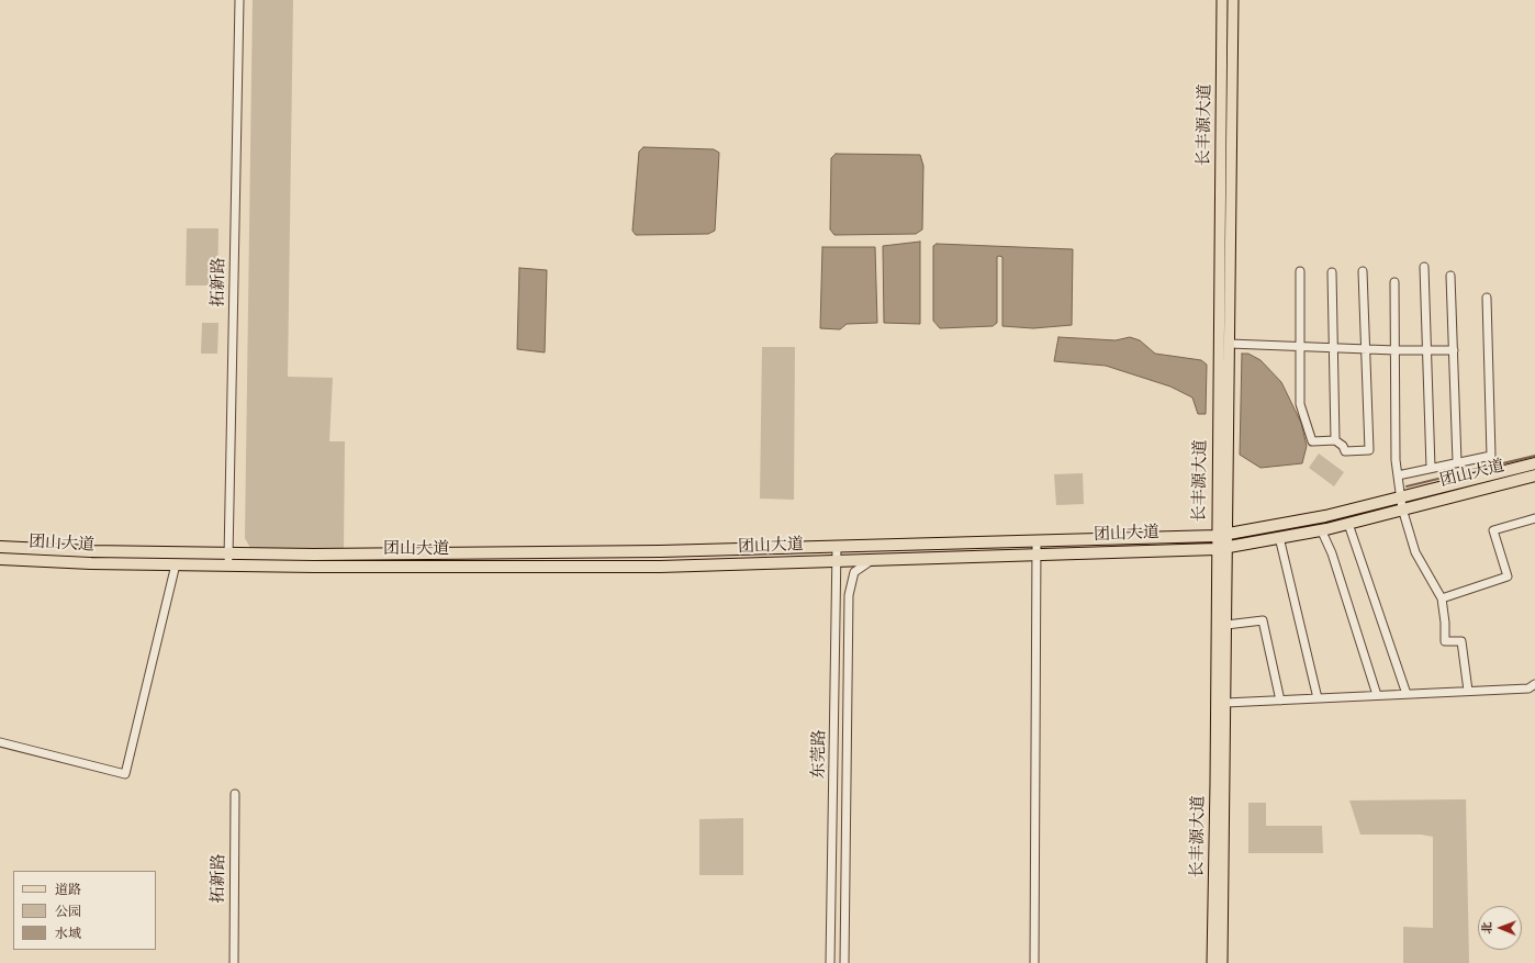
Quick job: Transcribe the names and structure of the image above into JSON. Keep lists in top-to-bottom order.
{
  "streets": {
    "highway": ["团山大道"],
    "main road": ["长丰源大道"],
    "street": ["拓新路", "东莞路"]
  },
  "crossings": [
    ["长丰源大道", "团山大道"],
    ["拓新路", "团山大道"],
    ["团山大道", "东莞路"]
  ],
  "legend": ["道路", "公园", "水域"],
  "north": "left"
}
